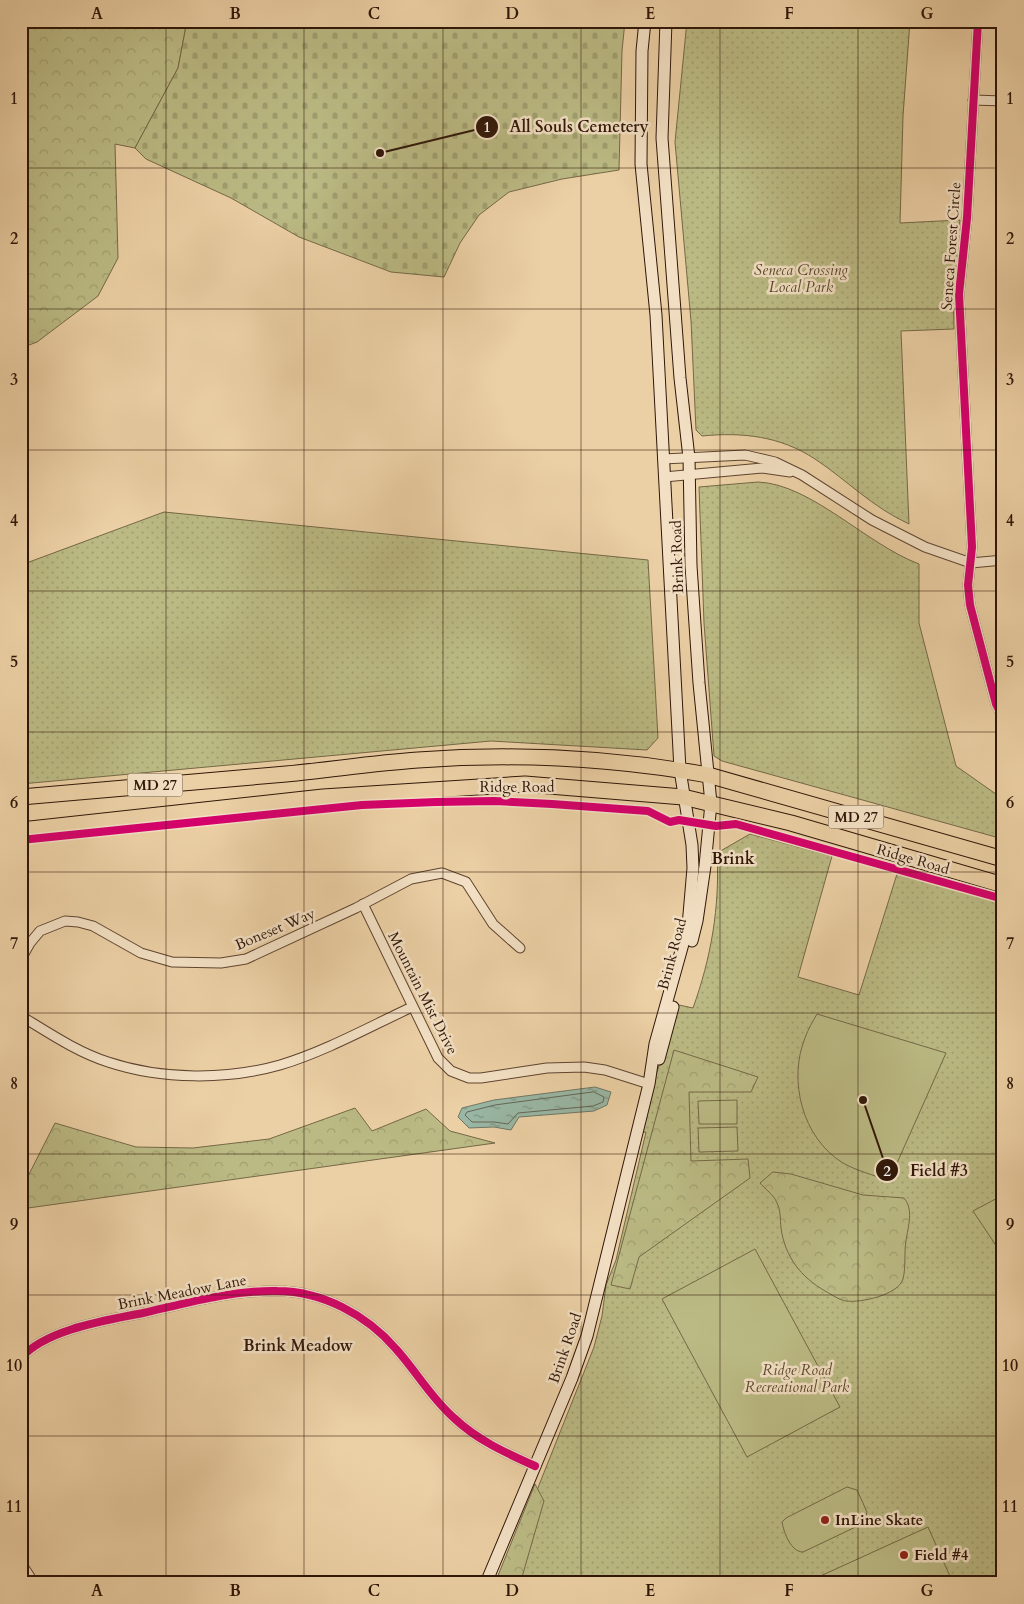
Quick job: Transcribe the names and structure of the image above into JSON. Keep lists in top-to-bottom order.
{
  "streets": {
    "highway": ["MD 27", "Ridge Road"],
    "main road": ["Brink Road"],
    "street": [
      "Seneca Forest Circle",
      "Boneset Way",
      "Mountain Mist Drive",
      "Brink Meadow Lane"
    ]
  },
  "crossings": [
    ["Brink Road", "Ridge Road"],
    ["Brink Road", "Mountain Mist Drive"],
    ["Brink Road", "Brink Meadow Lane"],
    ["Boneset Way", "Mountain Mist Drive"]
  ],
  "districts": ["Brink", "Brink Meadow"],
  "parks": ["Seneca Crossing Local Park", "Ridge Road Recreational Park"],
  "places": [
    "All Souls Cemetery",
    "Field #3",
    "InLine Skate",
    "Field #4"
  ],
  "grid": {
    "columns": [
      "A",
      "B",
      "C",
      "D",
      "E",
      "F",
      "G"
    ],
    "rows": [
      "1",
      "2",
      "3",
      "4",
      "5",
      "6",
      "7",
      "8",
      "9",
      "10",
      "11"
    ]
  }
}
